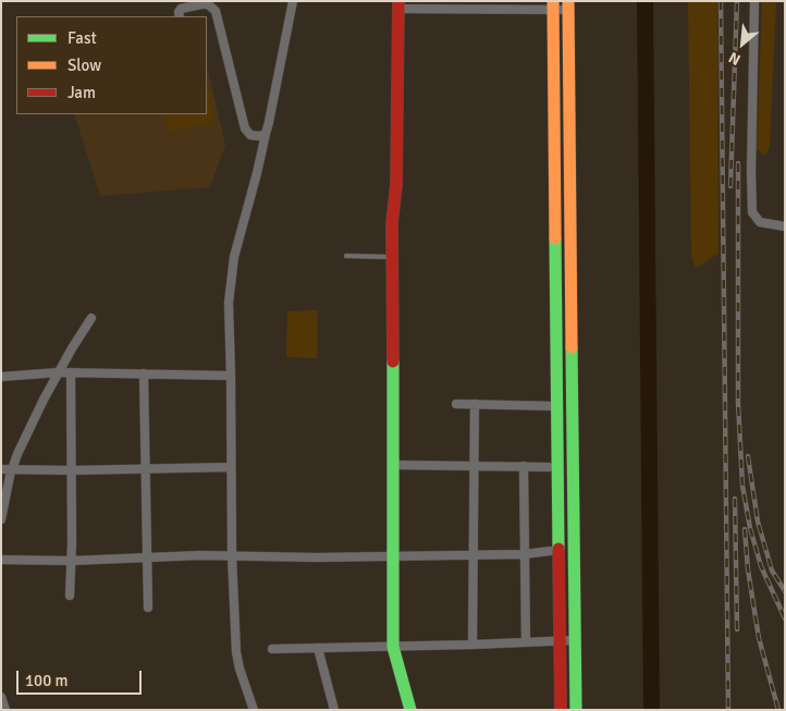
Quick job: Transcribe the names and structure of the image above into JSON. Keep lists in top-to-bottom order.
{
  "legend": ["Fast", "Slow", "Jam"],
  "scale_bar": "100 m",
  "north": "bottom left"
}
